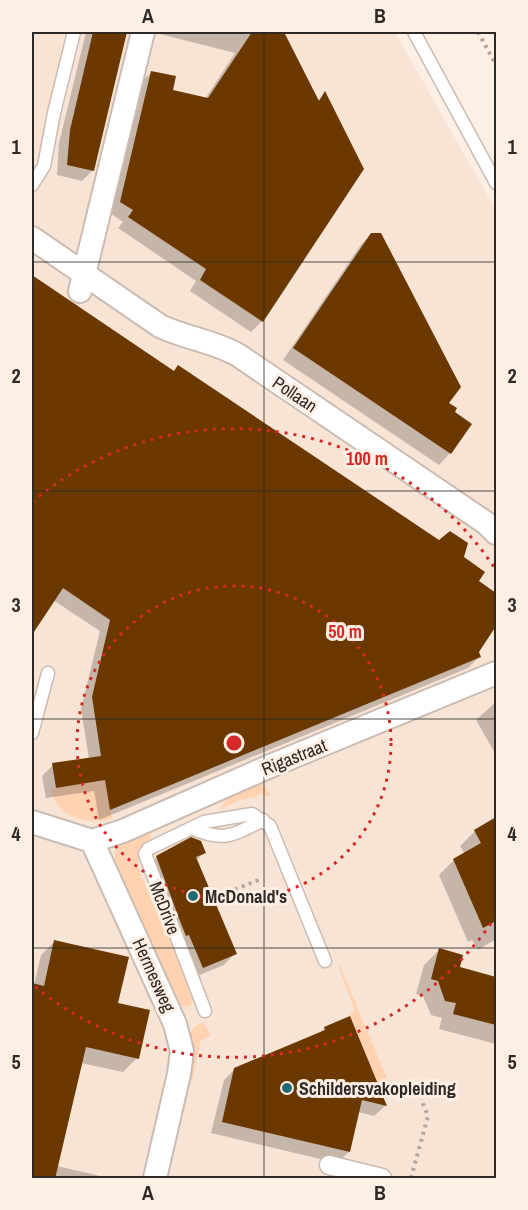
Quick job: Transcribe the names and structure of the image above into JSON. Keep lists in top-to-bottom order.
{
  "streets": {
    "street": ["Pollaan", "Rigastraat", "Hermesweg"],
    "lane": ["McDrive"]
  },
  "crossings": [
    ["Rigastraat", "Hermesweg"]
  ],
  "places": ["McDonald's", "Schildersvakopleiding"],
  "grid": {
    "columns": ["A", "B"],
    "rows": [
      "1",
      "2",
      "3",
      "4",
      "5"
    ]
  },
  "rings": ["100 m", "50 m"]
}
